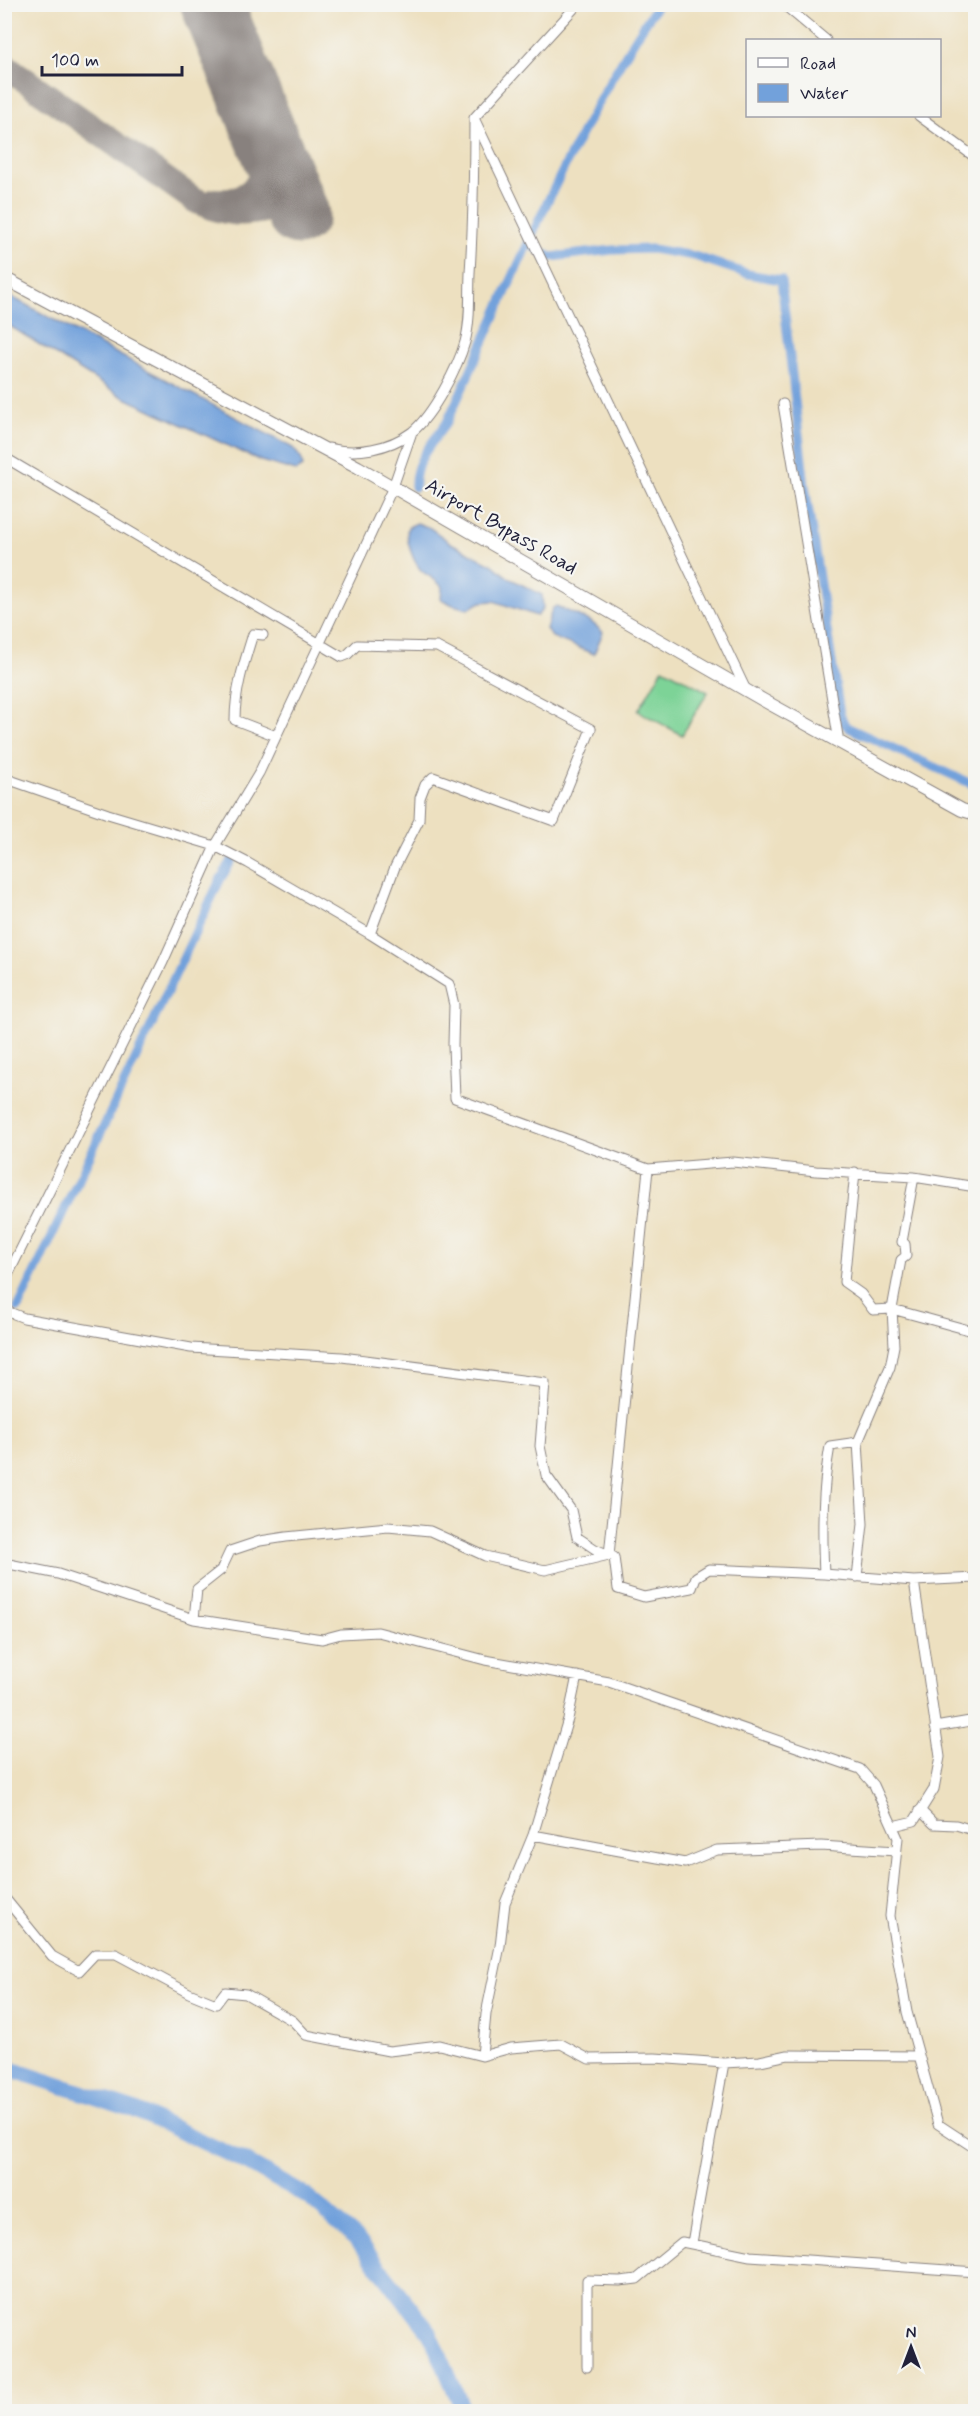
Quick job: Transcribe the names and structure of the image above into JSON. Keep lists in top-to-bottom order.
{
  "streets": {
    "street": ["Airport Bypass Road"]
  },
  "legend": ["Road", "Water"],
  "scale_bar": "100 m",
  "north": "top"
}
